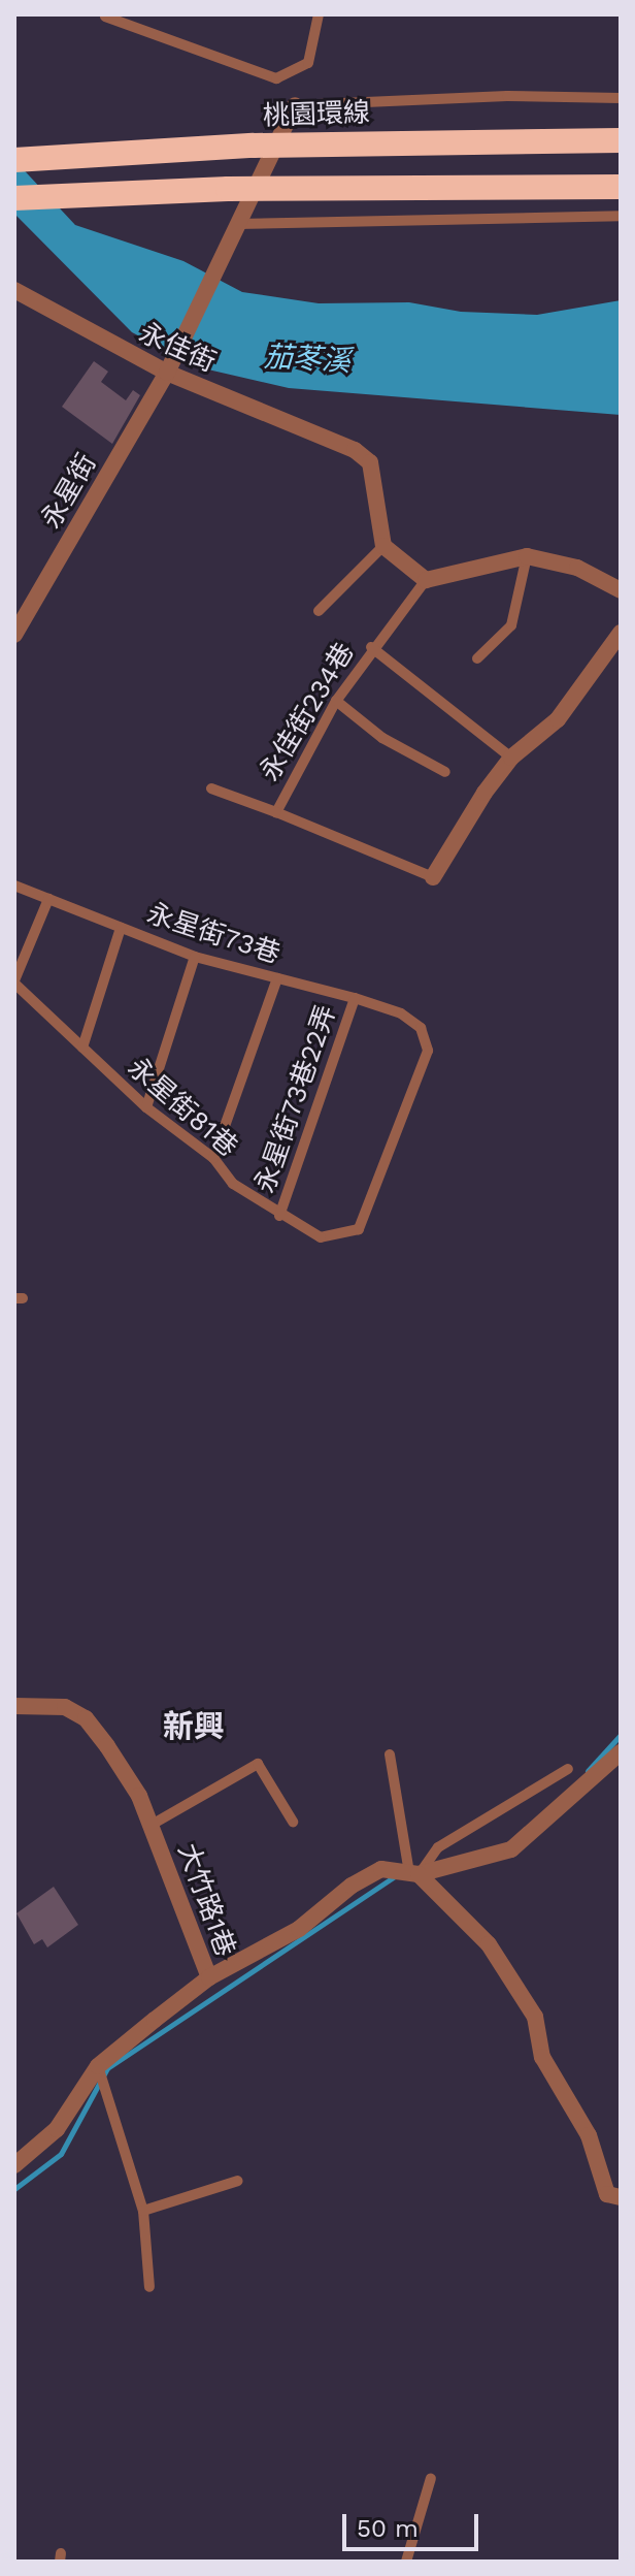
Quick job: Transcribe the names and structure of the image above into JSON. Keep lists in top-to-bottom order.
{
  "streets": {
    "highway": ["桃園環線"],
    "street": ["永佳街", "永星街", "大竹路1巷"],
    "lane": [
      "永佳街234巷",
      "永星街73巷",
      "永星街73巷22弄",
      "永星街81巷"
    ]
  },
  "crossings": [
    ["永佳街", "永星街"],
    ["永星街73巷", "永星街73巷22弄"],
    ["永星街73巷", "永星街81巷"],
    ["永星街73巷22弄", "永星街81巷"]
  ],
  "districts": ["新興"],
  "water": ["茄苳溪"],
  "scale_bar": "50 m"
}
